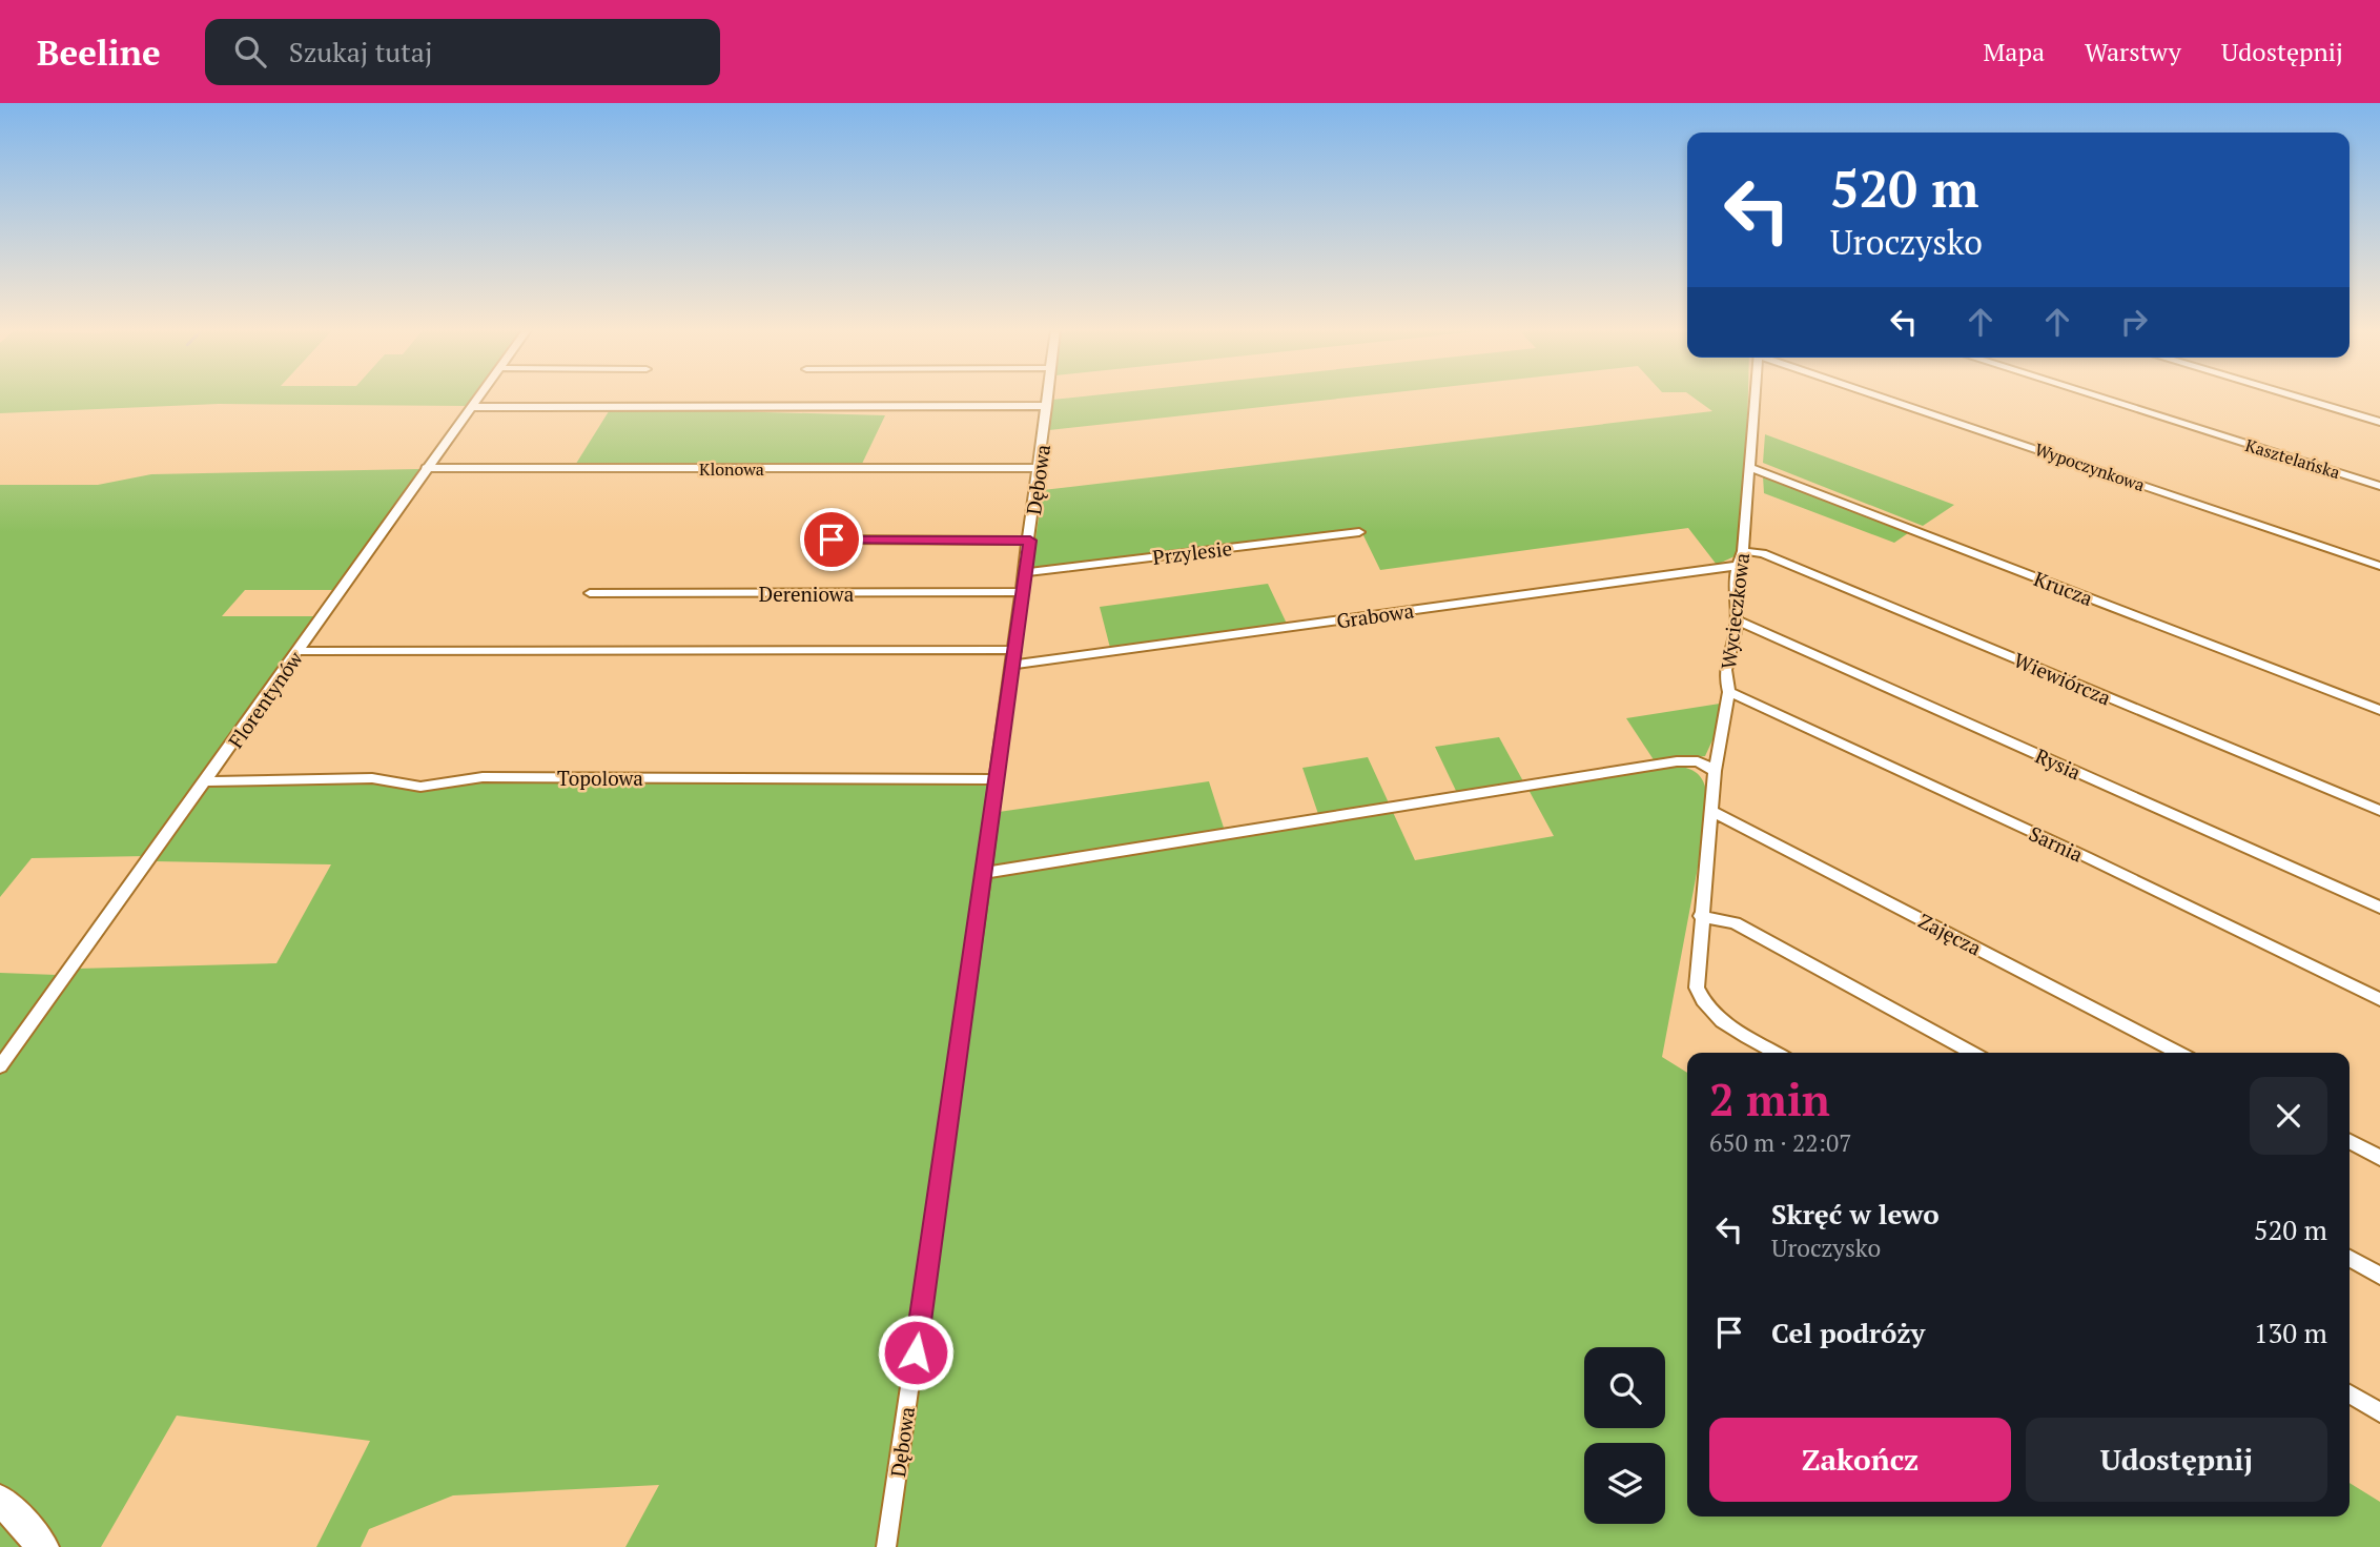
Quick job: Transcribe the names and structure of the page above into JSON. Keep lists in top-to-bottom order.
{
  "streets": {
    "street": [
      "Kasztelańska",
      "Wypoczynkowa",
      "Klonowa",
      "Dębowa",
      "Przylesie",
      "Krucza",
      "Dereniowa",
      "Wycieczkowa",
      "Grabowa",
      "Wiewiórcza",
      "Florentynów",
      "Rysia",
      "Topolowa",
      "Sarnia",
      "Zajęcza"
    ]
  },
  "crossings": [
    ["Klonowa", "Dębowa"],
    ["Klonowa", "Florentynów"],
    ["Dębowa", "Przylesie"],
    ["Dębowa", "Dereniowa"],
    ["Dębowa", "Grabowa"],
    ["Dębowa", "Topolowa"],
    ["Krucza", "Wycieczkowa"],
    ["Wycieczkowa", "Grabowa"],
    ["Wycieczkowa", "Wiewiórcza"],
    ["Wycieczkowa", "Rysia"],
    ["Wycieczkowa", "Sarnia"],
    ["Wycieczkowa", "Zajęcza"],
    ["Grabowa", "Florentynów"],
    ["Florentynów", "Topolowa"]
  ],
  "page": {
    "header": "Beeline",
    "search": "Szukaj tutaj",
    "nav": ["Mapa", "Warstwy", "Udostępnij"],
    "turn": ["520 m", "Uroczysko"],
    "heading": ["2 min", "650 m · 22:07"],
    "list": [
      {
        "name": "Skręć w lewo",
        "note": "Uroczysko",
        "value": "520 m"
      },
      {
        "name": "Cel podróży",
        "value": "130 m"
      }
    ],
    "buttons": ["Zakończ", "Udostępnij"]
  }
}
